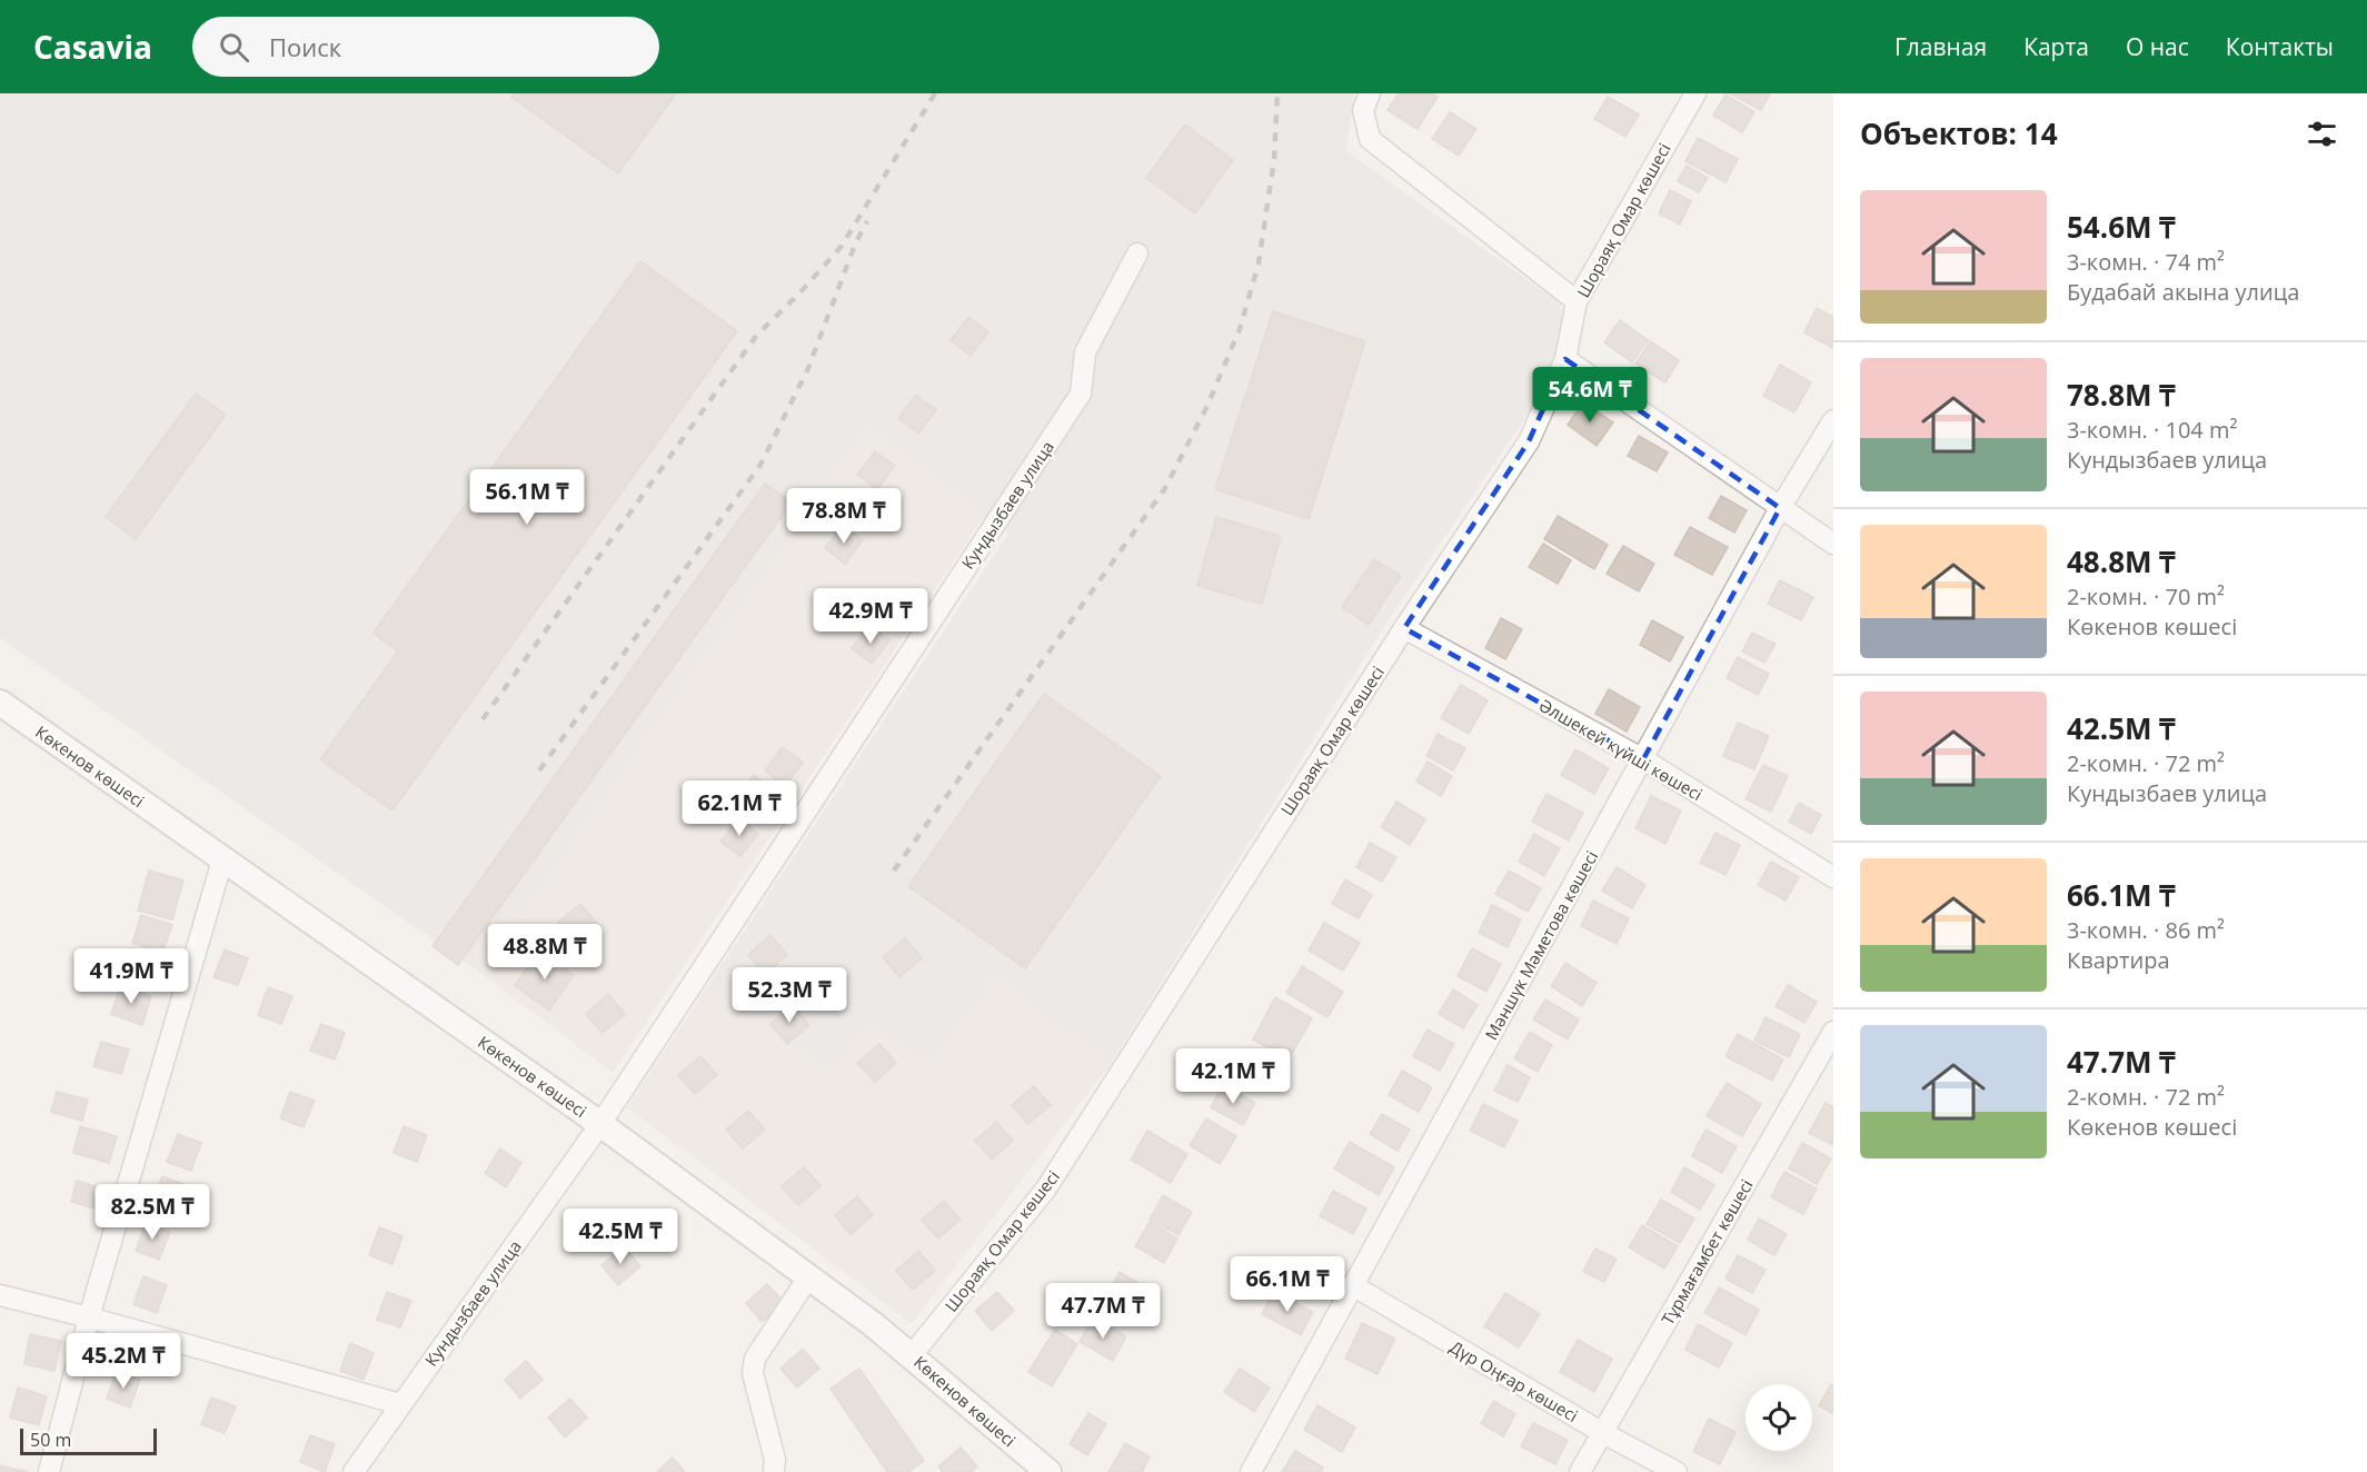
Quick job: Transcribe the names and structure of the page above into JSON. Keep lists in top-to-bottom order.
{
  "streets": {
    "street": [
      "Шораяқ Омар көшесі",
      "Кундызбаев улица",
      "Әлшекей күйші көшесі",
      "Көкенов көшесі",
      "Мәншүк Мәметова көшесі",
      "Тұрмағамбет көшесі",
      "Дүр Оңғар көшесі"
    ]
  },
  "crossings": [
    ["Шораяқ Омар көшесі", "Әлшекей күйші көшесі"],
    ["Шораяқ Омар көшесі", "Көкенов көшесі"],
    ["Кундызбаев улица", "Көкенов көшесі"],
    ["Әлшекей күйші көшесі", "Мәншүк Мәметова көшесі"],
    ["Мәншүк Мәметова көшесі", "Дүр Оңғар көшесі"],
    ["Тұрмағамбет көшесі", "Дүр Оңғар көшесі"]
  ],
  "scale_bar": "50 m",
  "page": {
    "header": "Casavia",
    "search": "Поиск",
    "nav": [
      "Главная",
      "Карта",
      "О нас",
      "Контакты"
    ],
    "heading": "Объектов: 14",
    "list": [
      {
        "name": "54.6M ₸",
        "note": "3-комн. · 74 m² · Будабай акына улица"
      },
      {
        "name": "78.8M ₸",
        "note": "3-комн. · 104 m² · Кундызбаев улица"
      },
      {
        "name": "48.8M ₸",
        "note": "2-комн. · 70 m² · Көкенов көшесі"
      },
      {
        "name": "42.5M ₸",
        "note": "2-комн. · 72 m² · Кундызбаев улица"
      },
      {
        "name": "66.1M ₸",
        "note": "3-комн. · 86 m² · Квартира"
      },
      {
        "name": "47.7M ₸",
        "note": "2-комн. · 72 m² · Көкенов көшесі"
      }
    ],
    "price": [
      "54.6M ₸",
      "56.1M ₸",
      "78.8M ₸",
      "42.9M ₸",
      "62.1M ₸",
      "48.8M ₸",
      "41.9M ₸",
      "52.3M ₸",
      "42.1M ₸",
      "82.5M ₸",
      "42.5M ₸",
      "66.1M ₸",
      "47.7M ₸",
      "45.2M ₸"
    ],
    "scale": "50 m"
  }
}
